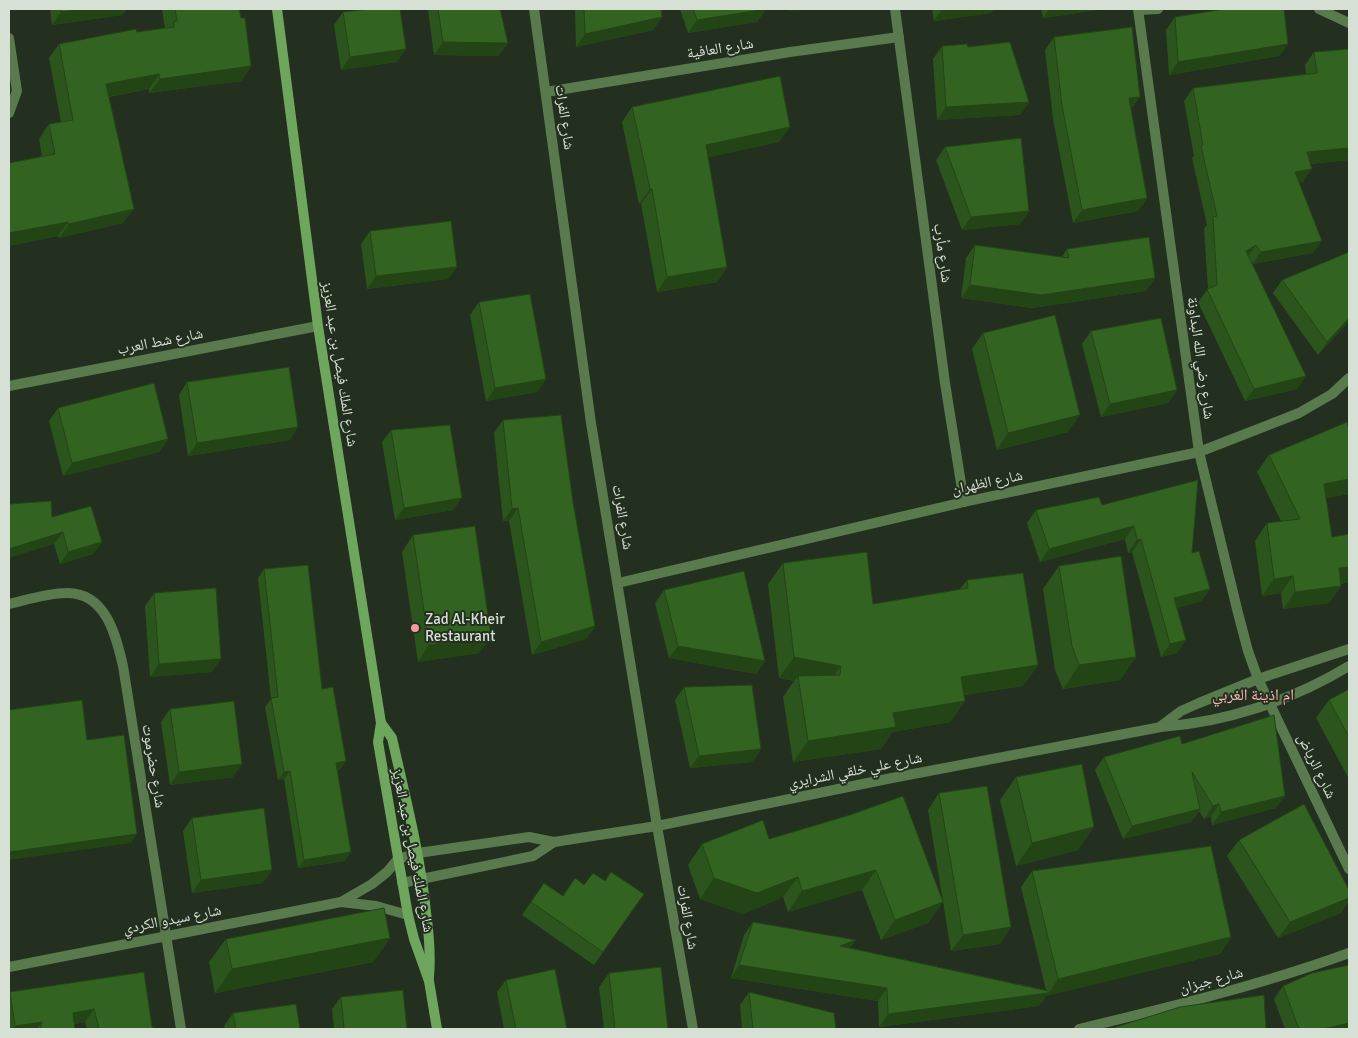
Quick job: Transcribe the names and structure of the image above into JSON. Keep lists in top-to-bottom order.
{
  "streets": {
    "main road": ["شارع الملك فيصل بن عبد العزيز"],
    "street": [
      "شارع العافية",
      "شارع الفرات",
      "شارع مأرب",
      "شارع شط العرب",
      "شارع رضي الله البداونة",
      "شارع الظهران",
      "شارع حضرموت",
      "شارع الرياض",
      "شارع علي خلقي الشرايري",
      "شارع سيدو الكردي",
      "شارع جيزان"
    ]
  },
  "crossings": [
    ["شارع العافية", "شارع الفرات"],
    ["شارع العافية", "شارع مأرب"],
    ["شارع الفرات", "شارع الظهران"],
    ["شارع الفرات", "شارع علي خلقي الشرايري"],
    ["شارع مأرب", "شارع الظهران"],
    ["شارع شط العرب", "شارع الملك فيصل بن عبد العزيز"],
    ["شارع رضي الله البداونة", "شارع الظهران"],
    ["شارع رضي الله البداونة", "شارع الرياض"],
    ["شارع رضي الله البداونة", "شارع علي خلقي الشرايري"],
    ["شارع الملك فيصل بن عبد العزيز", "شارع علي خلقي الشرايري"],
    ["شارع الملك فيصل بن عبد العزيز", "شارع سيدو الكردي"],
    ["شارع حضرموت", "شارع سيدو الكردي"],
    ["شارع الرياض", "شارع علي خلقي الشرايري"],
    ["شارع علي خلقي الشرايري", "شارع سيدو الكردي"]
  ],
  "districts": ["ام اذينة الغربي"],
  "places": ["Zad Al-Kheir Restaurant"]
}
